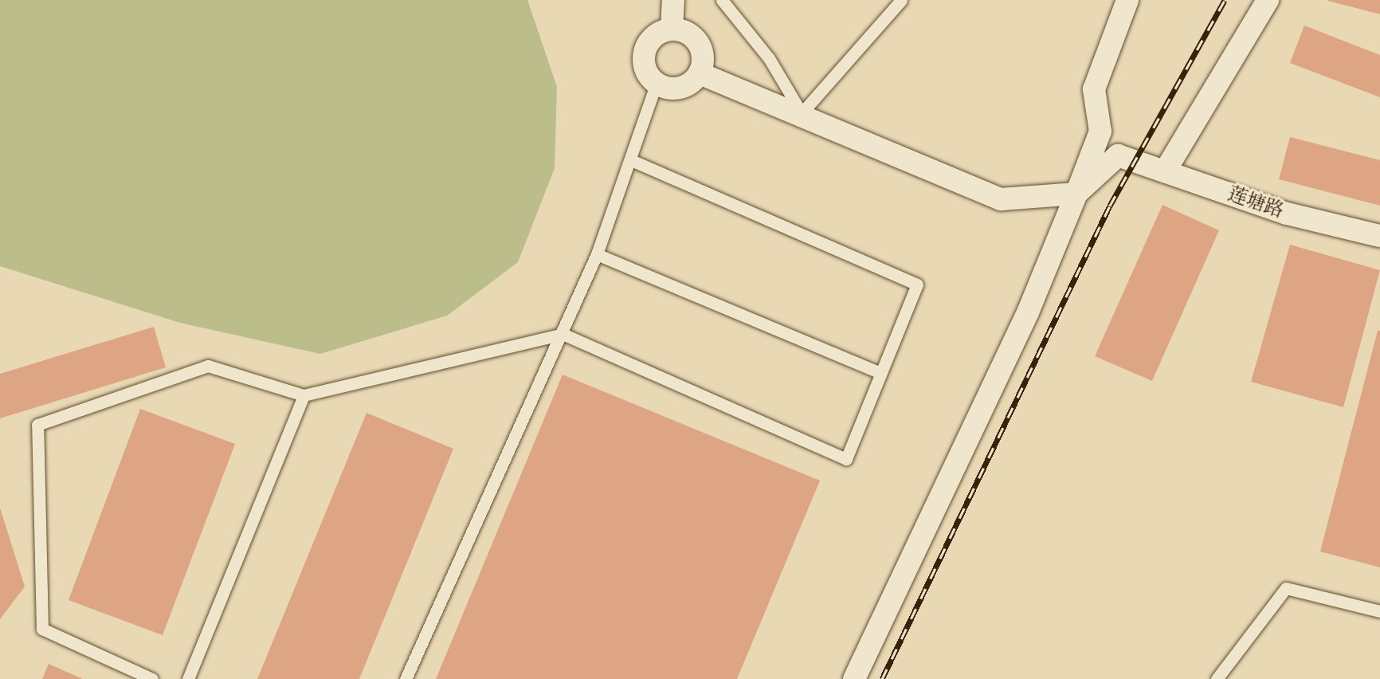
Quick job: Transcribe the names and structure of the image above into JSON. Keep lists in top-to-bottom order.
{
  "streets": {
    "street": ["莲塘路"]
  }
}
